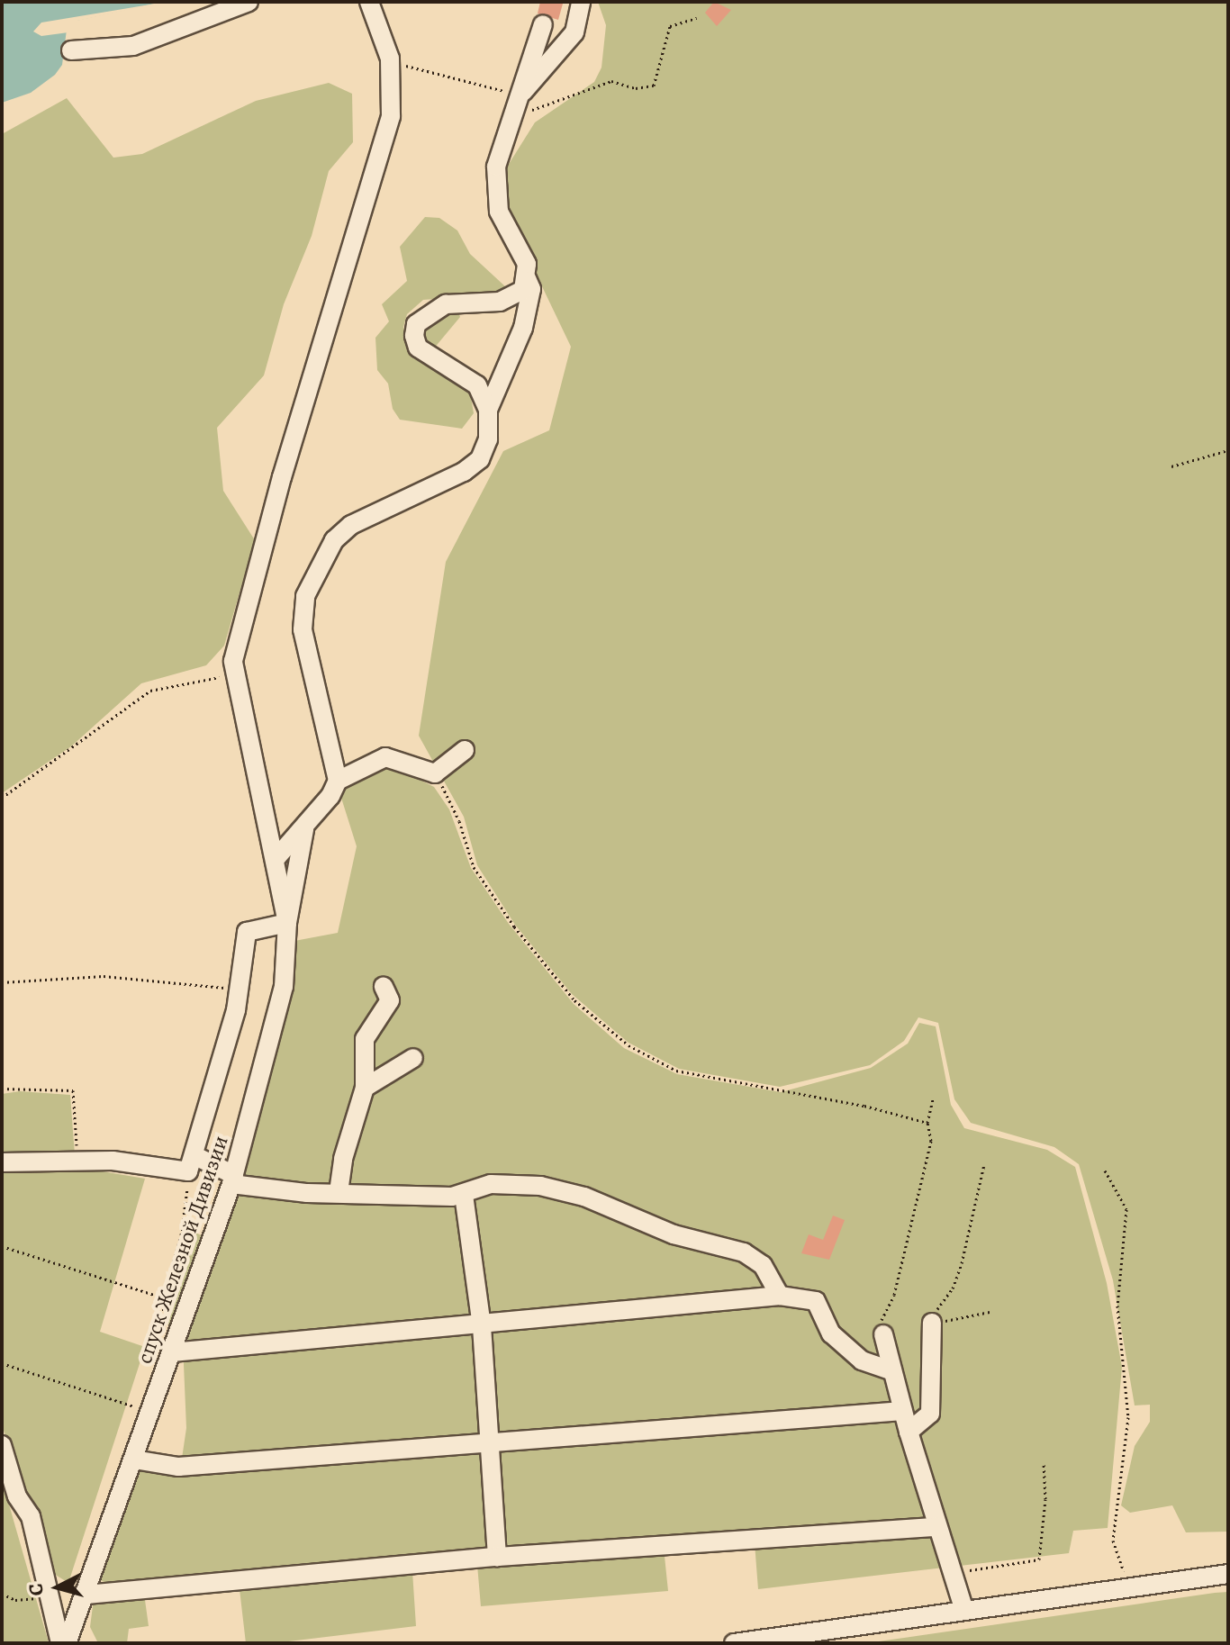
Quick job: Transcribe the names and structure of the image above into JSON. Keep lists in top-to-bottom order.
{
  "streets": {
    "street": ["спуск Железной Дивизии"]
  },
  "north": "left"
}
